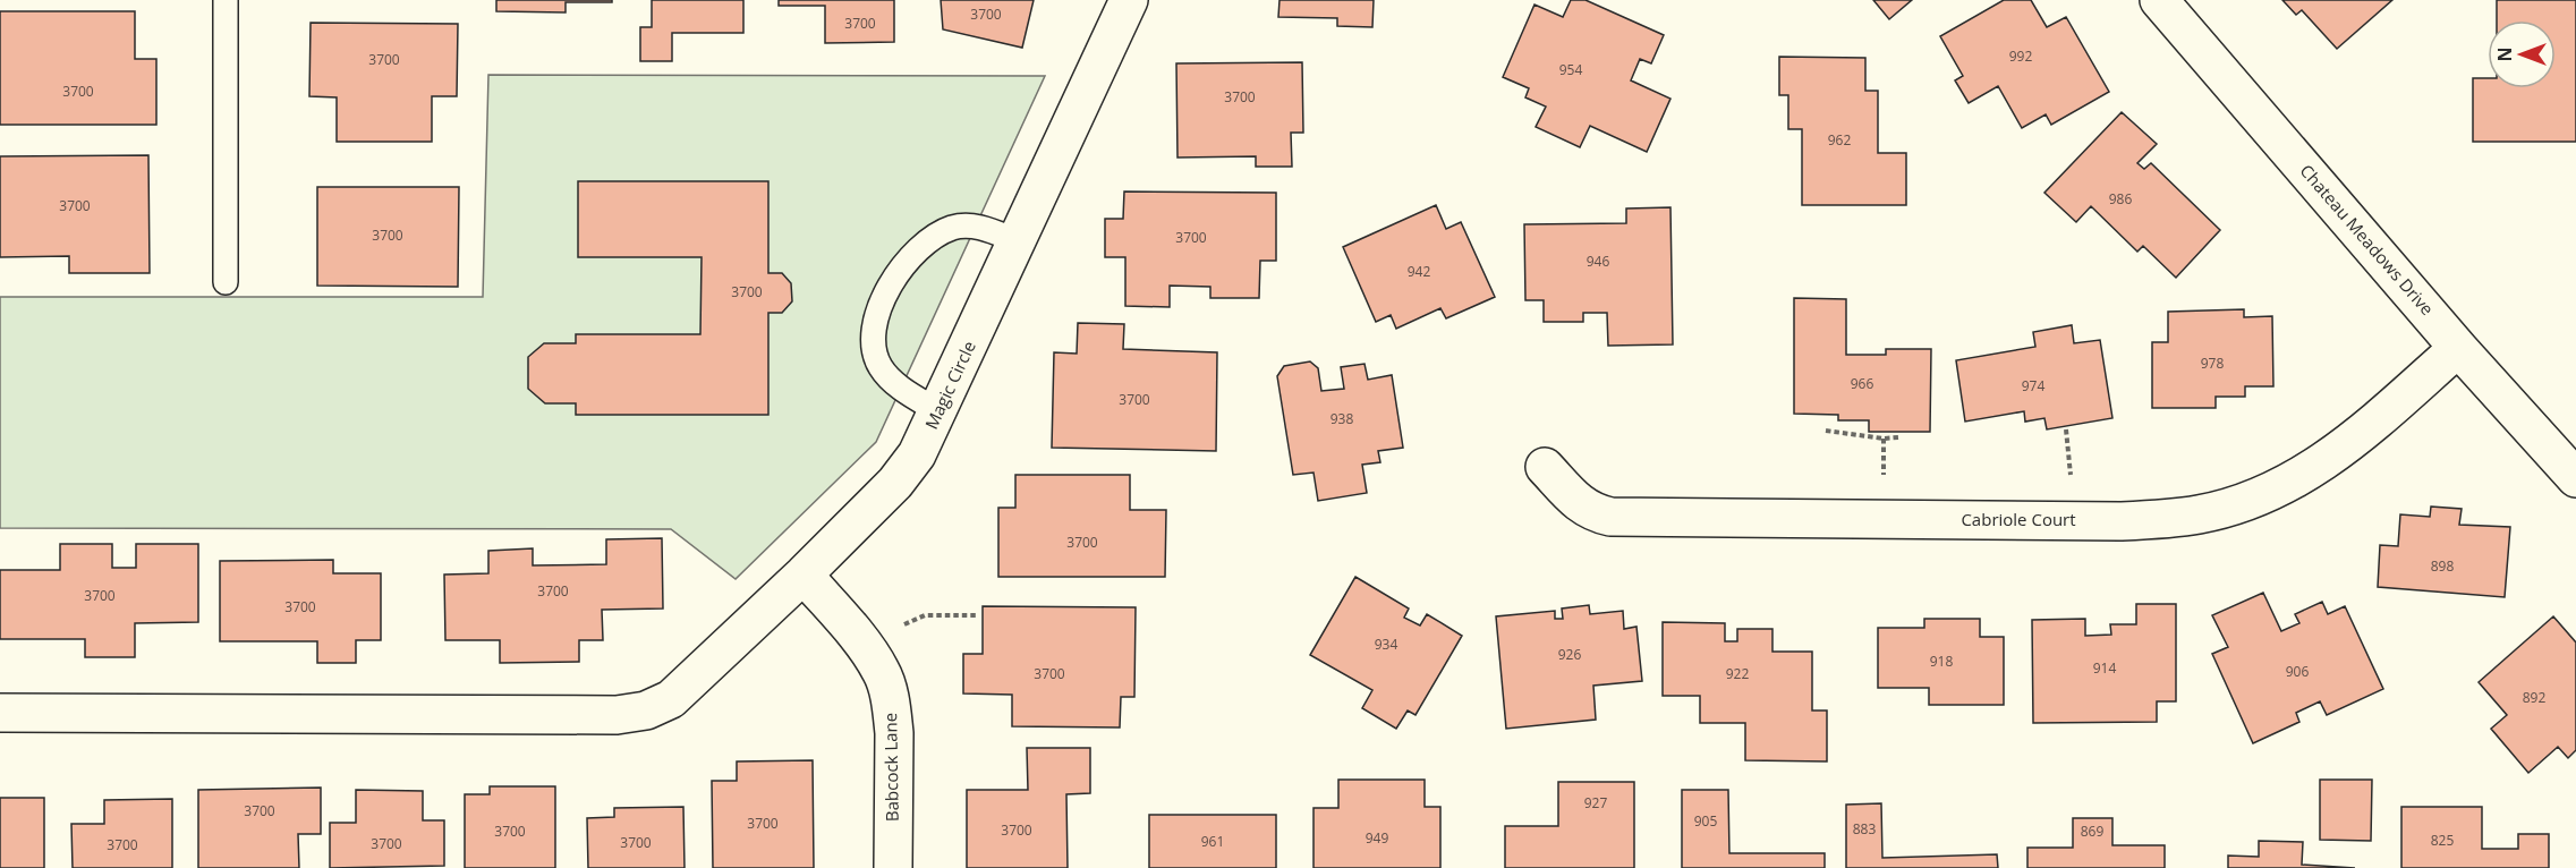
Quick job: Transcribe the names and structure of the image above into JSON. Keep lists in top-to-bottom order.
{
  "streets": {
    "street": [
      "Chateau Meadows Drive",
      "Magic Circle",
      "Cabriole Court",
      "Babcock Lane"
    ]
  },
  "crossings": [
    ["Chateau Meadows Drive", "Cabriole Court"],
    ["Magic Circle", "Babcock Lane"]
  ],
  "house_numbers": [
    "3700",
    "3700",
    "992",
    "3700",
    "954",
    "3700",
    "3700",
    "962",
    "986",
    "3700",
    "3700",
    "3700",
    "946",
    "942",
    "3700",
    "978",
    "966",
    "974",
    "3700",
    "938",
    "3700",
    "898",
    "3700",
    "3700",
    "3700",
    "934",
    "926",
    "918",
    "914",
    "906",
    "3700",
    "922",
    "892",
    "927",
    "3700",
    "905",
    "3700",
    "883",
    "3700",
    "3700",
    "869",
    "949",
    "825",
    "961",
    "3700",
    "3700",
    "3700"
  ],
  "north": "left"
}
